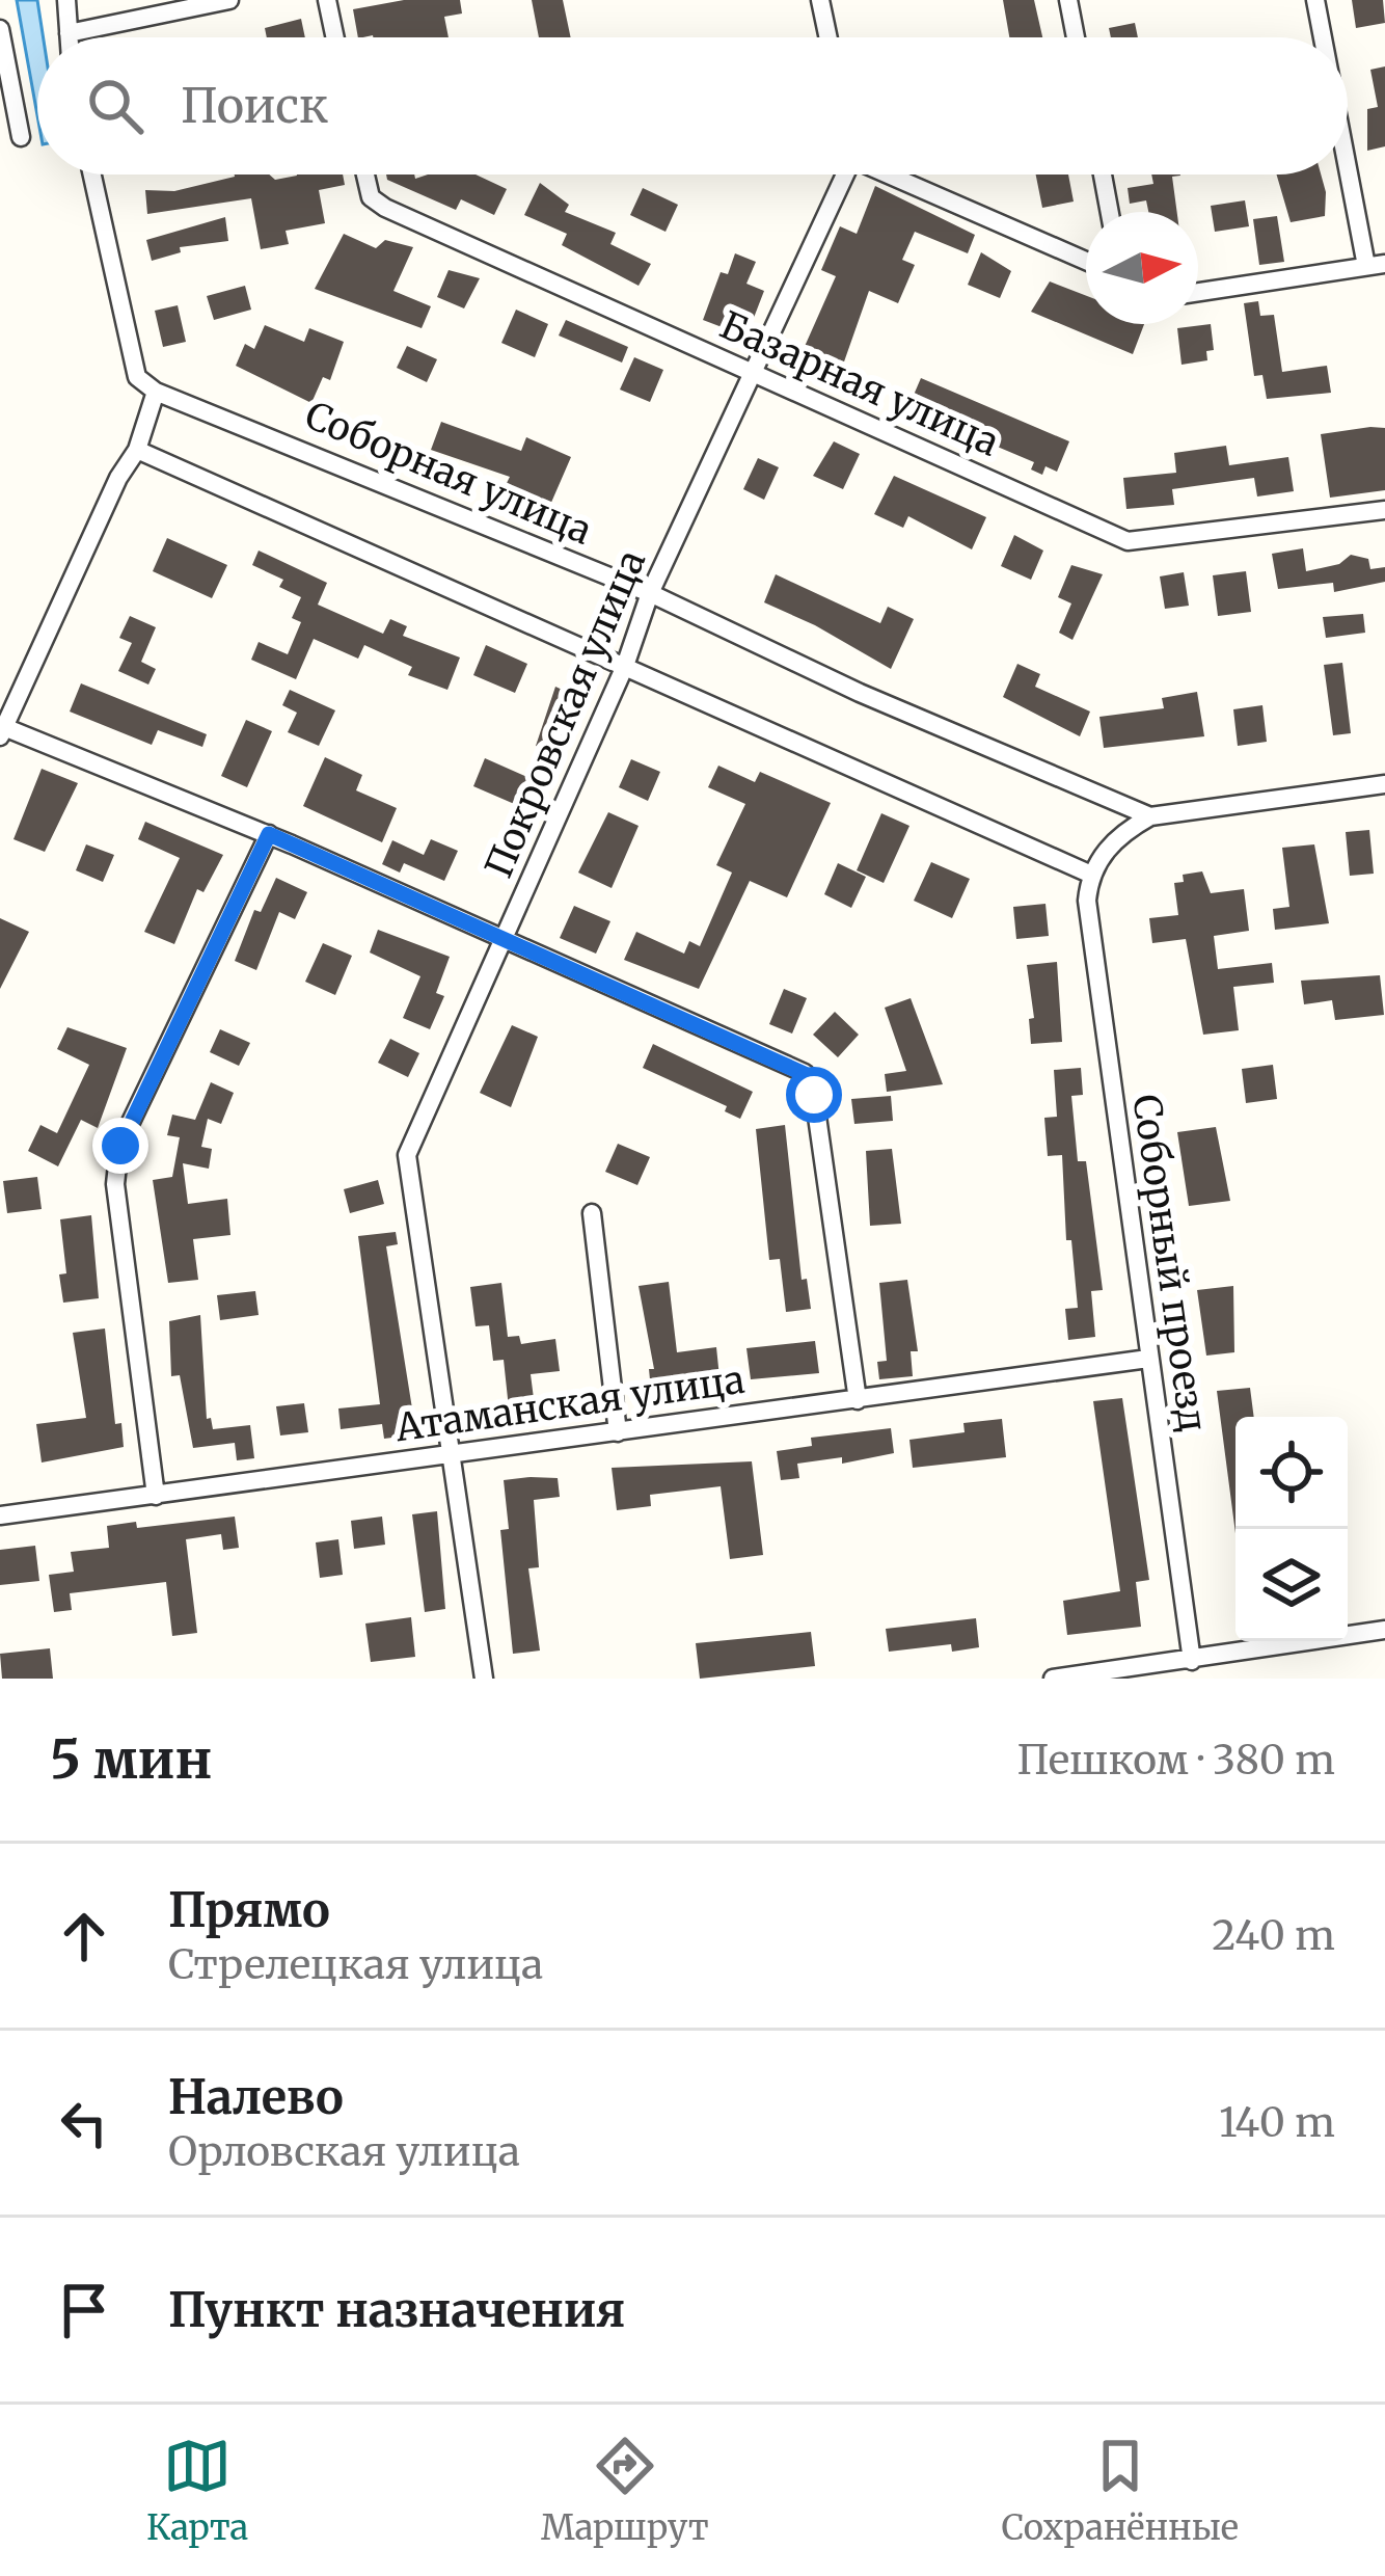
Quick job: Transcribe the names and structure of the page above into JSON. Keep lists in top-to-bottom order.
{
  "streets": {
    "street": [
      "Базарная улица",
      "Соборная улица",
      "Покровская улица",
      "Соборный проезд",
      "Атаманская улица"
    ]
  },
  "crossings": [
    ["Базарная улица", "Покровская улица"],
    ["Соборная улица", "Покровская улица"],
    ["Покровская улица", "Атаманская улица"],
    ["Соборный проезд", "Атаманская улица"]
  ],
  "north": "right",
  "page": {
    "search": "Поиск",
    "heading": ["5 мин", "Пешком · 380 m"],
    "list": [
      ["Прямо", "Стрелецкая улица", "240 m"],
      ["Налево", "Орловская улица", "140 m"],
      "Пункт назначения"
    ],
    "nav": ["Карта", "Маршрут", "Сохранённые"]
  }
}
